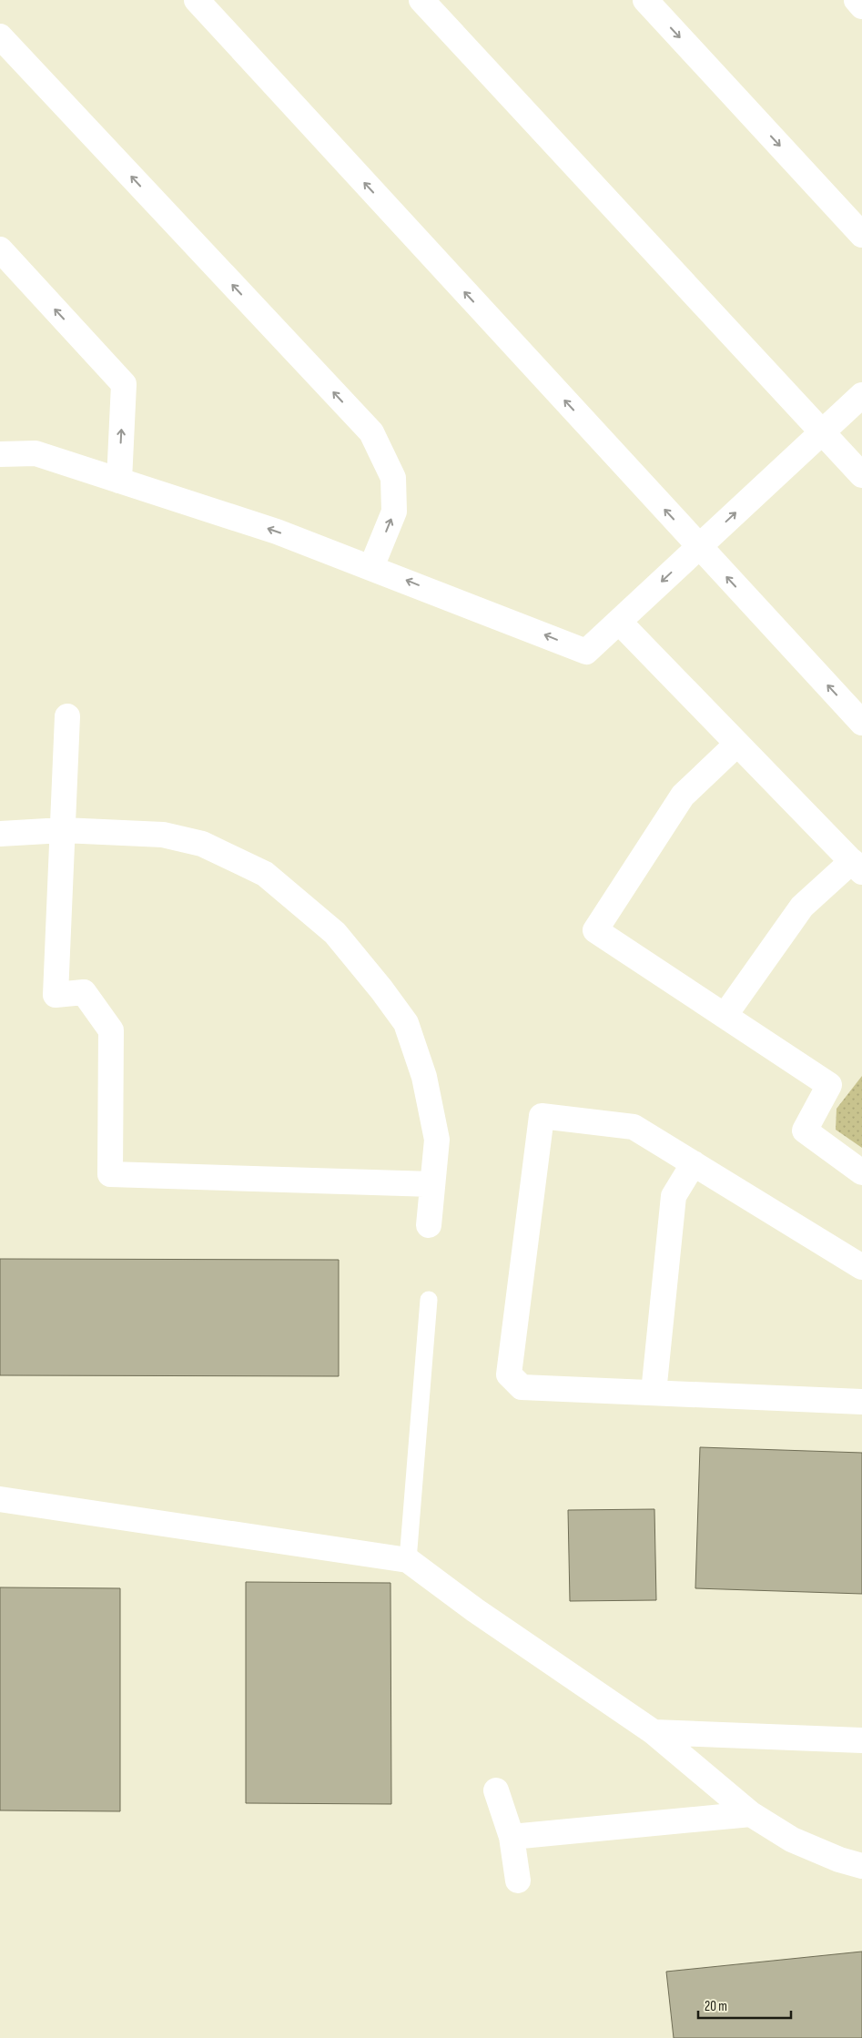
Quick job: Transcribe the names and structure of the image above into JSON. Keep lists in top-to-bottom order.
{
  "scale_bar": "20 m"
}
